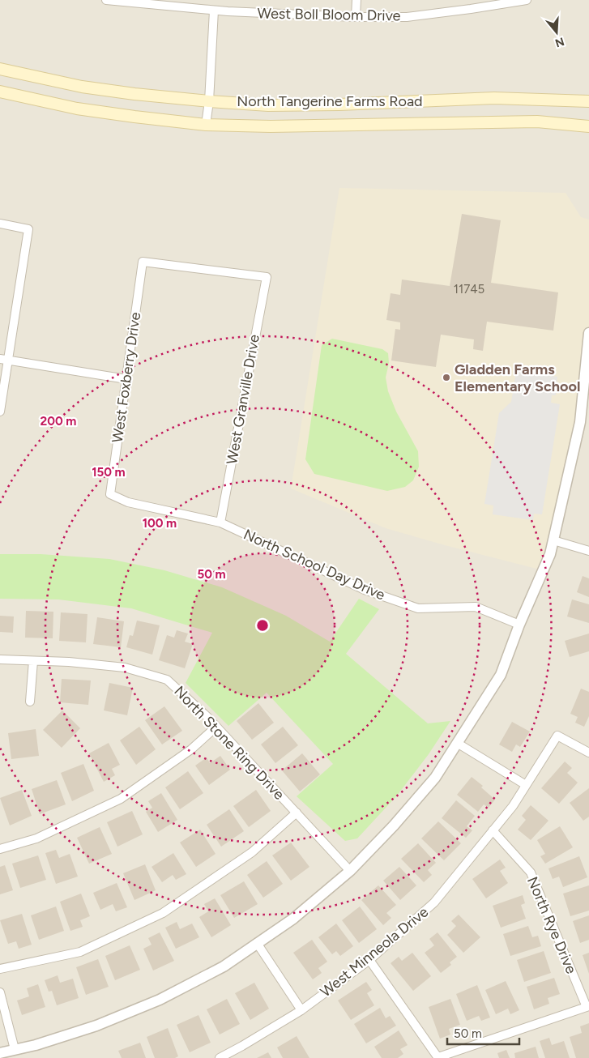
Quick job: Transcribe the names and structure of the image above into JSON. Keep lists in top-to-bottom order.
{
  "streets": {
    "main road": ["North Tangerine Farms Road"],
    "street": [
      "West Boll Bloom Drive",
      "West Foxberry Drive",
      "West Granville Drive",
      "North School Day Drive",
      "North Stone Ring Drive",
      "North Rye Drive",
      "West Minneola Drive"
    ]
  },
  "crossings": [
    ["West Foxberry Drive", "West Granville Drive"],
    ["West Foxberry Drive", "North School Day Drive"],
    ["West Granville Drive", "North School Day Drive"],
    ["North Rye Drive", "West Minneola Drive"]
  ],
  "places": ["Gladden Farms Elementary School"],
  "house_numbers": ["11745"],
  "scale_bar": "50 m",
  "north": "bottom",
  "rings": [
    "200 m",
    "150 m",
    "100 m",
    "50 m"
  ]
}
